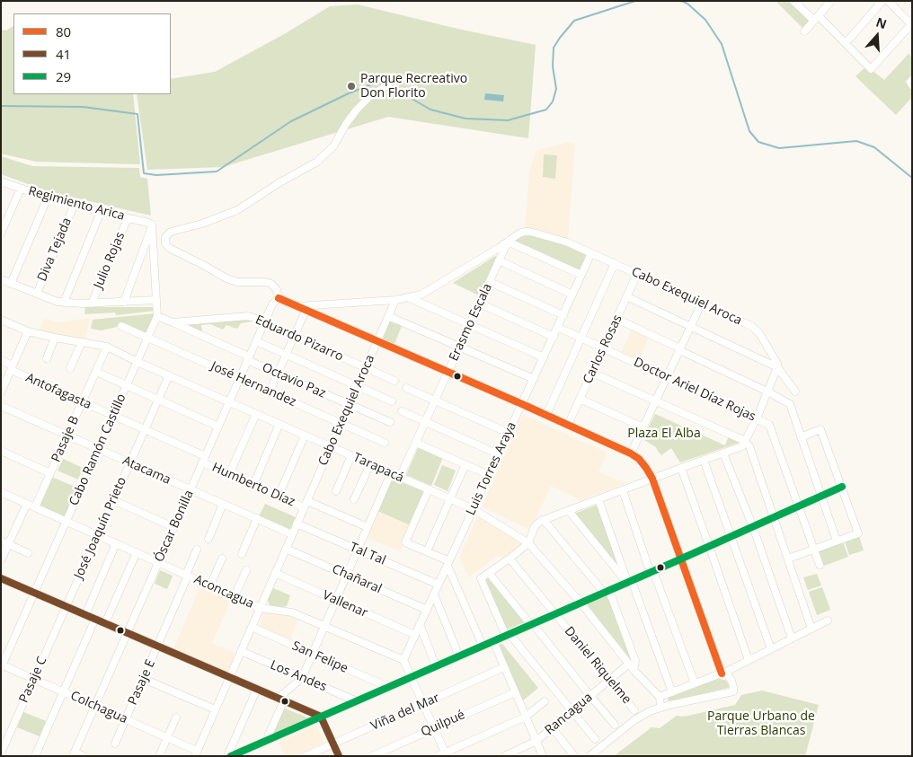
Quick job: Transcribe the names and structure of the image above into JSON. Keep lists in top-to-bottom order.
{
  "streets": {
    "street": [
      "Regimiento Arica",
      "Diva Tejada",
      "Julio Rojas",
      "Cabo Exequiel Aroca",
      "Erasmo Escala",
      "Eduardo Pizarro",
      "Carlos Rosas",
      "Octavio Paz",
      "José Hernandez",
      "Doctor Ariel Díaz Rojas",
      "Antofagasta",
      "Pasaje B",
      "Cabo Ramón Castillo",
      "Tarapacá",
      "Luis Torres Araya",
      "Atacama",
      "Humberto Díaz",
      "Óscar Bonilla",
      "José Joaquín Prieto",
      "Tal Tal",
      "Chañaral",
      "Aconcagua",
      "Vallenar",
      "San Felipe",
      "Daniel Riquelme",
      "Los Andes",
      "Pasaje C",
      "Pasaje E",
      "Colchagua",
      "Viña del Mar",
      "Rancagua",
      "Quilpué"
    ]
  },
  "crossings": [
    ["Regimiento Arica", "Diva Tejada"],
    ["Regimiento Arica", "Julio Rojas"],
    ["Regimiento Arica", "Cabo Ramón Castillo"],
    ["Cabo Exequiel Aroca", "Erasmo Escala"],
    ["Cabo Exequiel Aroca", "Eduardo Pizarro"],
    ["Cabo Exequiel Aroca", "Carlos Rosas"],
    ["Cabo Exequiel Aroca", "Octavio Paz"],
    ["Cabo Exequiel Aroca", "José Hernandez"],
    ["Cabo Exequiel Aroca", "Tarapacá"],
    ["Cabo Exequiel Aroca", "Luis Torres Araya"],
    ["Cabo Exequiel Aroca", "Atacama"],
    ["Cabo Exequiel Aroca", "Humberto Díaz"],
    ["Cabo Exequiel Aroca", "Tal Tal"],
    ["Cabo Exequiel Aroca", "Chañaral"],
    ["Cabo Exequiel Aroca", "Aconcagua"],
    ["Cabo Exequiel Aroca", "Vallenar"],
    ["Cabo Exequiel Aroca", "San Felipe"],
    ["Cabo Exequiel Aroca", "Los Andes"],
    ["Cabo Exequiel Aroca", "Colchagua"],
    ["Erasmo Escala", "Tarapacá"],
    ["Eduardo Pizarro", "Octavio Paz"],
    ["Eduardo Pizarro", "Óscar Bonilla"],
    ["Carlos Rosas", "Doctor Ariel Díaz Rojas"],
    ["Octavio Paz", "Cabo Ramón Castillo"],
    ["Octavio Paz", "Óscar Bonilla"],
    ["José Hernandez", "Cabo Ramón Castillo"],
    ["José Hernandez", "Óscar Bonilla"],
    ["Doctor Ariel Díaz Rojas", "Luis Torres Araya"],
    ["Antofagasta", "Pasaje B"],
    ["Antofagasta", "Cabo Ramón Castillo"],
    ["Antofagasta", "Humberto Díaz"],
    ["Antofagasta", "Óscar Bonilla"],
    ["Antofagasta", "José Joaquín Prieto"],
    ["Pasaje B", "Tarapacá"],
    ["Pasaje B", "Atacama"],
    ["Pasaje B", "Aconcagua"],
    ["Cabo Ramón Castillo", "Tarapacá"],
    ["Cabo Ramón Castillo", "Atacama"],
    ["Cabo Ramón Castillo", "Aconcagua"],
    ["Cabo Ramón Castillo", "Colchagua"],
    ["Tarapacá", "Luis Torres Araya"],
    ["Tarapacá", "Óscar Bonilla"],
    ["Tarapacá", "José Joaquín Prieto"],
    ["Tarapacá", "Rancagua"],
    ["Luis Torres Araya", "Tal Tal"],
    ["Luis Torres Araya", "Chañaral"],
    ["Luis Torres Araya", "Aconcagua"],
    ["Luis Torres Araya", "Vallenar"],
    ["Atacama", "Óscar Bonilla"],
    ["Atacama", "José Joaquín Prieto"],
    ["Humberto Díaz", "Óscar Bonilla"],
    ["Óscar Bonilla", "Aconcagua"],
    ["Óscar Bonilla", "Colchagua"],
    ["José Joaquín Prieto", "Aconcagua"],
    ["José Joaquín Prieto", "Pasaje C"],
    ["Aconcagua", "Pasaje E"],
    ["Daniel Riquelme", "Rancagua"],
    ["Pasaje C", "Colchagua"],
    ["Pasaje E", "Colchagua"]
  ],
  "parks": ["Plaza El Alba", "Parque Urbano de Tierras Blancas"],
  "places": ["Parque Recreativo Don Florito"],
  "lines": ["transit line 80", "transit line 29", "transit line 41"],
  "legend": ["80", "41", "29"],
  "north": "top"
}
